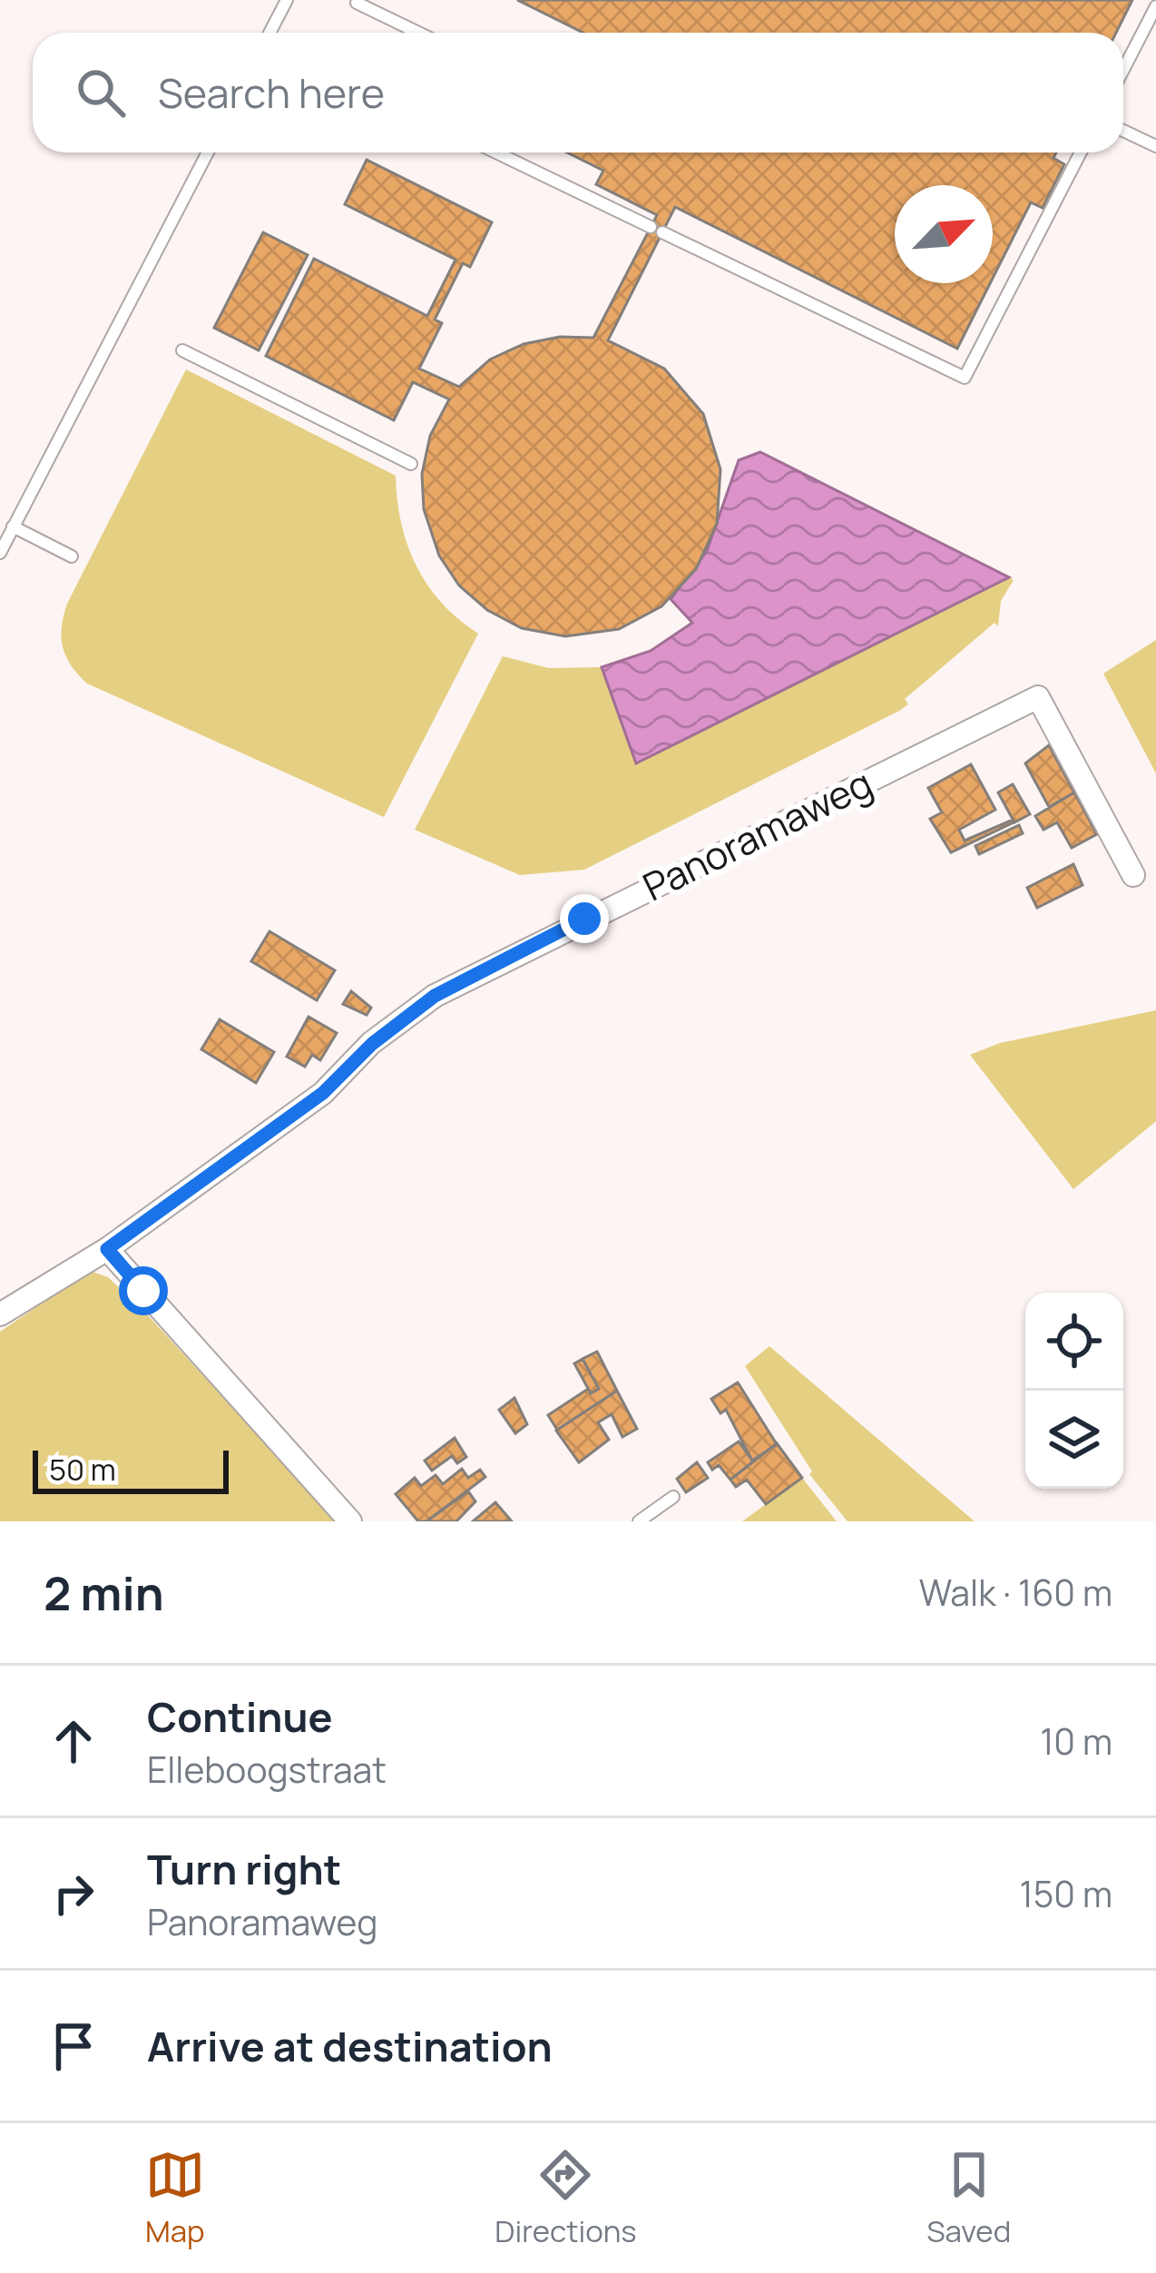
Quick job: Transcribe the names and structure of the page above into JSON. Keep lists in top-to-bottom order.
{
  "streets": {
    "street": ["Panoramaweg"]
  },
  "scale_bar": "50 m",
  "north": "top right",
  "page": {
    "search": "Search here",
    "scale": "50 m",
    "heading": ["2 min", "Walk · 160 m"],
    "list": [
      ["Continue", "Elleboogstraat", "10 m"],
      ["Turn right", "Panoramaweg", "150 m"],
      "Arrive at destination"
    ],
    "nav": ["Map", "Directions", "Saved"]
  }
}
